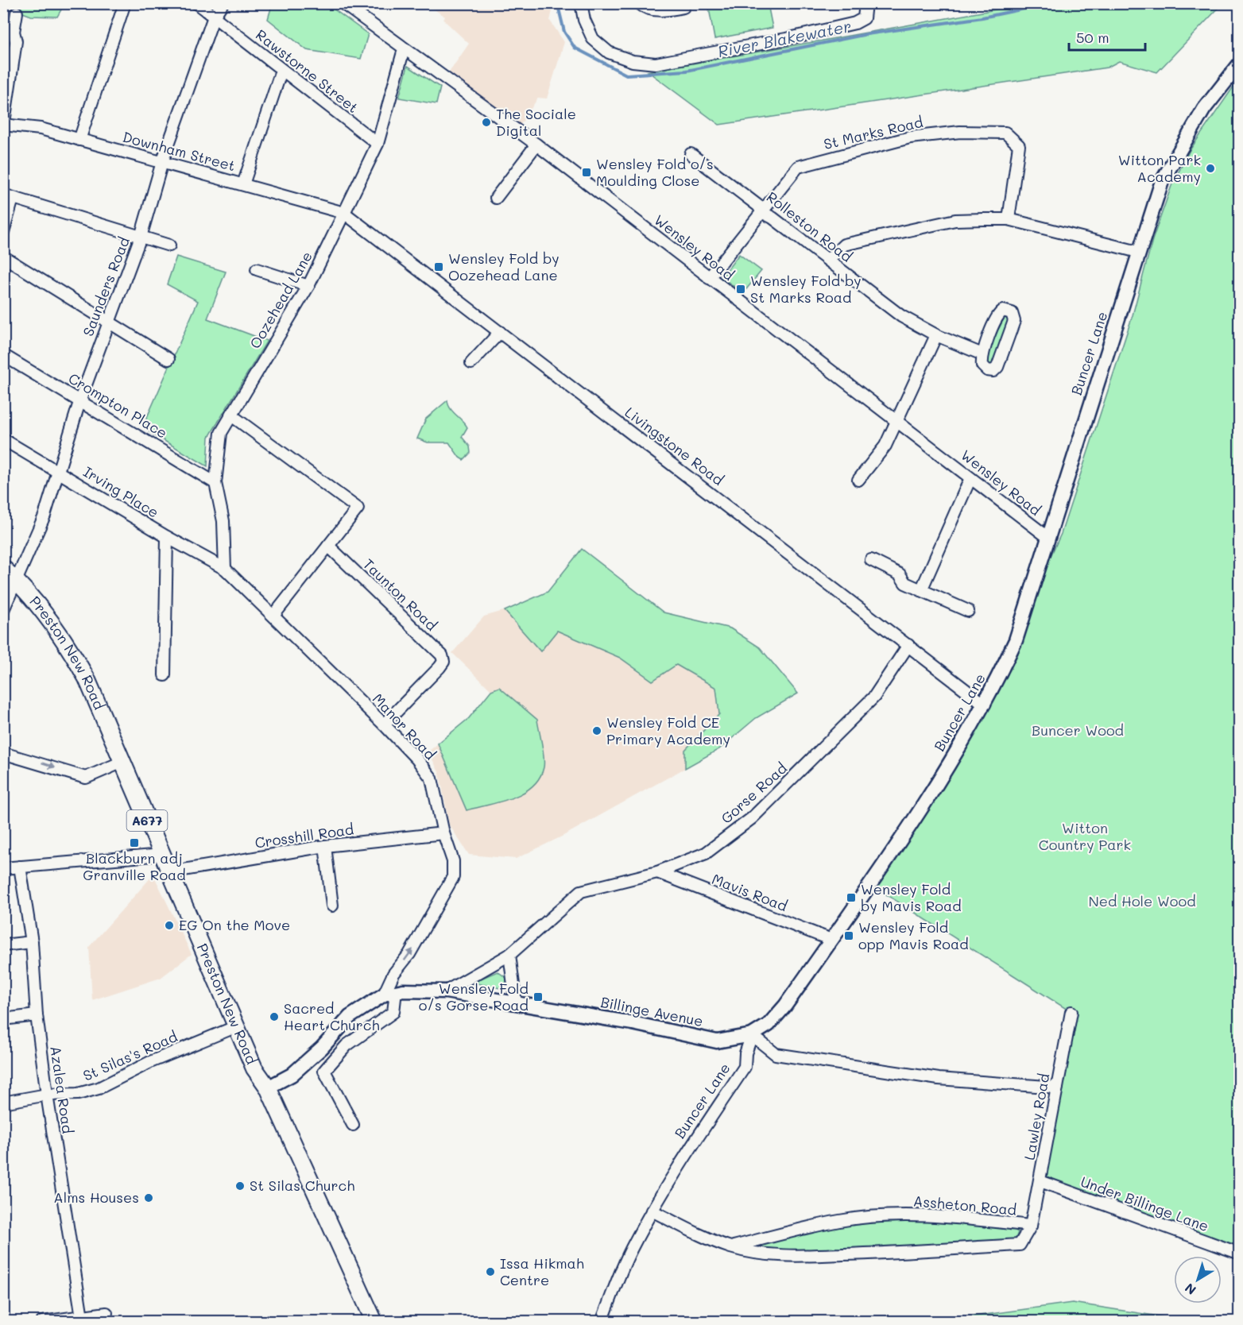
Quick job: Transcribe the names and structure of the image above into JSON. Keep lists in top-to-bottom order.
{
  "streets": {
    "highway": ["Preston New Road", "A677"],
    "main road": ["Buncer Lane", "Billinge Avenue"],
    "street": [
      "Rawstorne Street",
      "St Marks Road",
      "Downham Street",
      "Rolleston Road",
      "Wensley Road",
      "Saunders Road",
      "Oozehead Lane",
      "Crompton Place",
      "Livingstone Road",
      "Irving Place",
      "Taunton Road",
      "Manor Road",
      "Gorse Road",
      "Crosshill Road",
      "Mavis Road",
      "St Silas's Road",
      "Azalea Road",
      "Lawley Road",
      "Under Billinge Lane",
      "Assheton Road"
    ]
  },
  "crossings": [
    ["Rawstorne Street", "Saunders Road"],
    ["Rawstorne Street", "Oozehead Lane"],
    ["St Marks Road", "Rolleston Road"],
    ["St Marks Road", "Wensley Road"],
    ["Downham Street", "Saunders Road"],
    ["Downham Street", "Oozehead Lane"],
    ["Downham Street", "Livingstone Road"],
    ["Wensley Road", "Oozehead Lane"],
    ["Wensley Road", "Buncer Lane"],
    ["Saunders Road", "Crompton Place"],
    ["Saunders Road", "Irving Place"],
    ["Saunders Road", "Preston New Road"],
    ["Oozehead Lane", "Crompton Place"],
    ["Oozehead Lane", "Livingstone Road"],
    ["Oozehead Lane", "Irving Place"],
    ["Oozehead Lane", "Manor Road"],
    ["Buncer Lane", "Livingstone Road"],
    ["Buncer Lane", "Mavis Road"],
    ["Buncer Lane", "Billinge Avenue"],
    ["Buncer Lane", "Assheton Road"],
    ["Livingstone Road", "Gorse Road"],
    ["Irving Place", "Manor Road"],
    ["Taunton Road", "Manor Road"],
    ["Preston New Road", "Crosshill Road"],
    ["Preston New Road", "St Silas's Road"],
    ["Manor Road", "Crosshill Road"],
    ["Manor Road", "Billinge Avenue"],
    ["Gorse Road", "Mavis Road"],
    ["Gorse Road", "Billinge Avenue"],
    ["St Silas's Road", "Azalea Road"],
    ["Lawley Road", "Under Billinge Lane"],
    ["Lawley Road", "Assheton Road"]
  ],
  "water": ["River Blakewater"],
  "parks": ["Buncer Wood", "Witton Country Park", "Ned Hole Wood"],
  "places": {
    "other": [
      "The Sociale Digital",
      "Witton Park Academy",
      "Wensley Fold CE Primary Academy",
      "EG On the Move",
      "Sacred Heart Church",
      "St Silas Church",
      "Alms Houses",
      "Issa Hikmah Centre"
    ],
    "transit": [
      "Wensley Fold o/s Moulding Close",
      "Wensley Fold by Oozehead Lane",
      "Wensley Fold by St Marks Road",
      "Blackburn adj Granville Road",
      "Wensley Fold by Mavis Road",
      "Wensley Fold opp Mavis Road",
      "Wensley Fold o/s Gorse Road"
    ]
  },
  "scale_bar": "50 m",
  "north": "bottom left"
}
